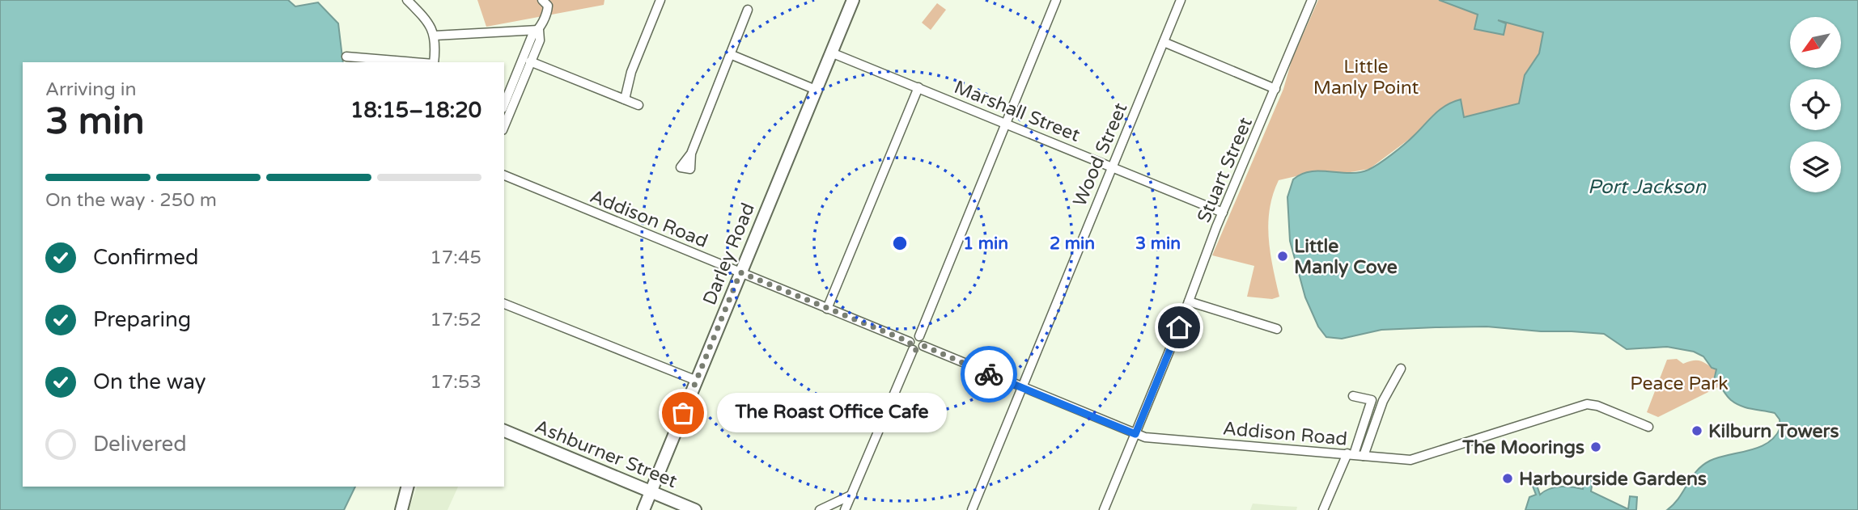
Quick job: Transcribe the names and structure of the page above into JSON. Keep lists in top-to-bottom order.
{
  "streets": {
    "street": [
      "Marshall Street",
      "Wood Street",
      "Stuart Street",
      "Addison Road",
      "Darley Road",
      "Ashburner Street"
    ]
  },
  "crossings": [
    ["Marshall Street", "Wood Street"],
    ["Marshall Street", "Stuart Street"],
    ["Marshall Street", "Darley Road"],
    ["Wood Street", "Addison Road"],
    ["Stuart Street", "Addison Road"],
    ["Addison Road", "Darley Road"],
    ["Darley Road", "Ashburner Street"]
  ],
  "water": ["Port Jackson"],
  "parks": ["Little Manly Point", "Peace Park"],
  "places": [
    "Little Manly Cove",
    "The Roast Office Cafe",
    "Kilburn Towers",
    "The Moorings",
    "Harbourside Gardens"
  ],
  "north": "bottom left",
  "page": {
    "heading": ["3 min", "Arriving in", "18:15–18:20"],
    "bar": "On the way · 250 m",
    "list": [
      ["Confirmed", "17:45"],
      ["Preparing", "17:52"],
      ["On the way", "17:53"],
      "Delivered"
    ],
    "bubble": "The Roast Office Cafe"
  },
  "rings": ["1 min", "2 min", "3 min"]
}
